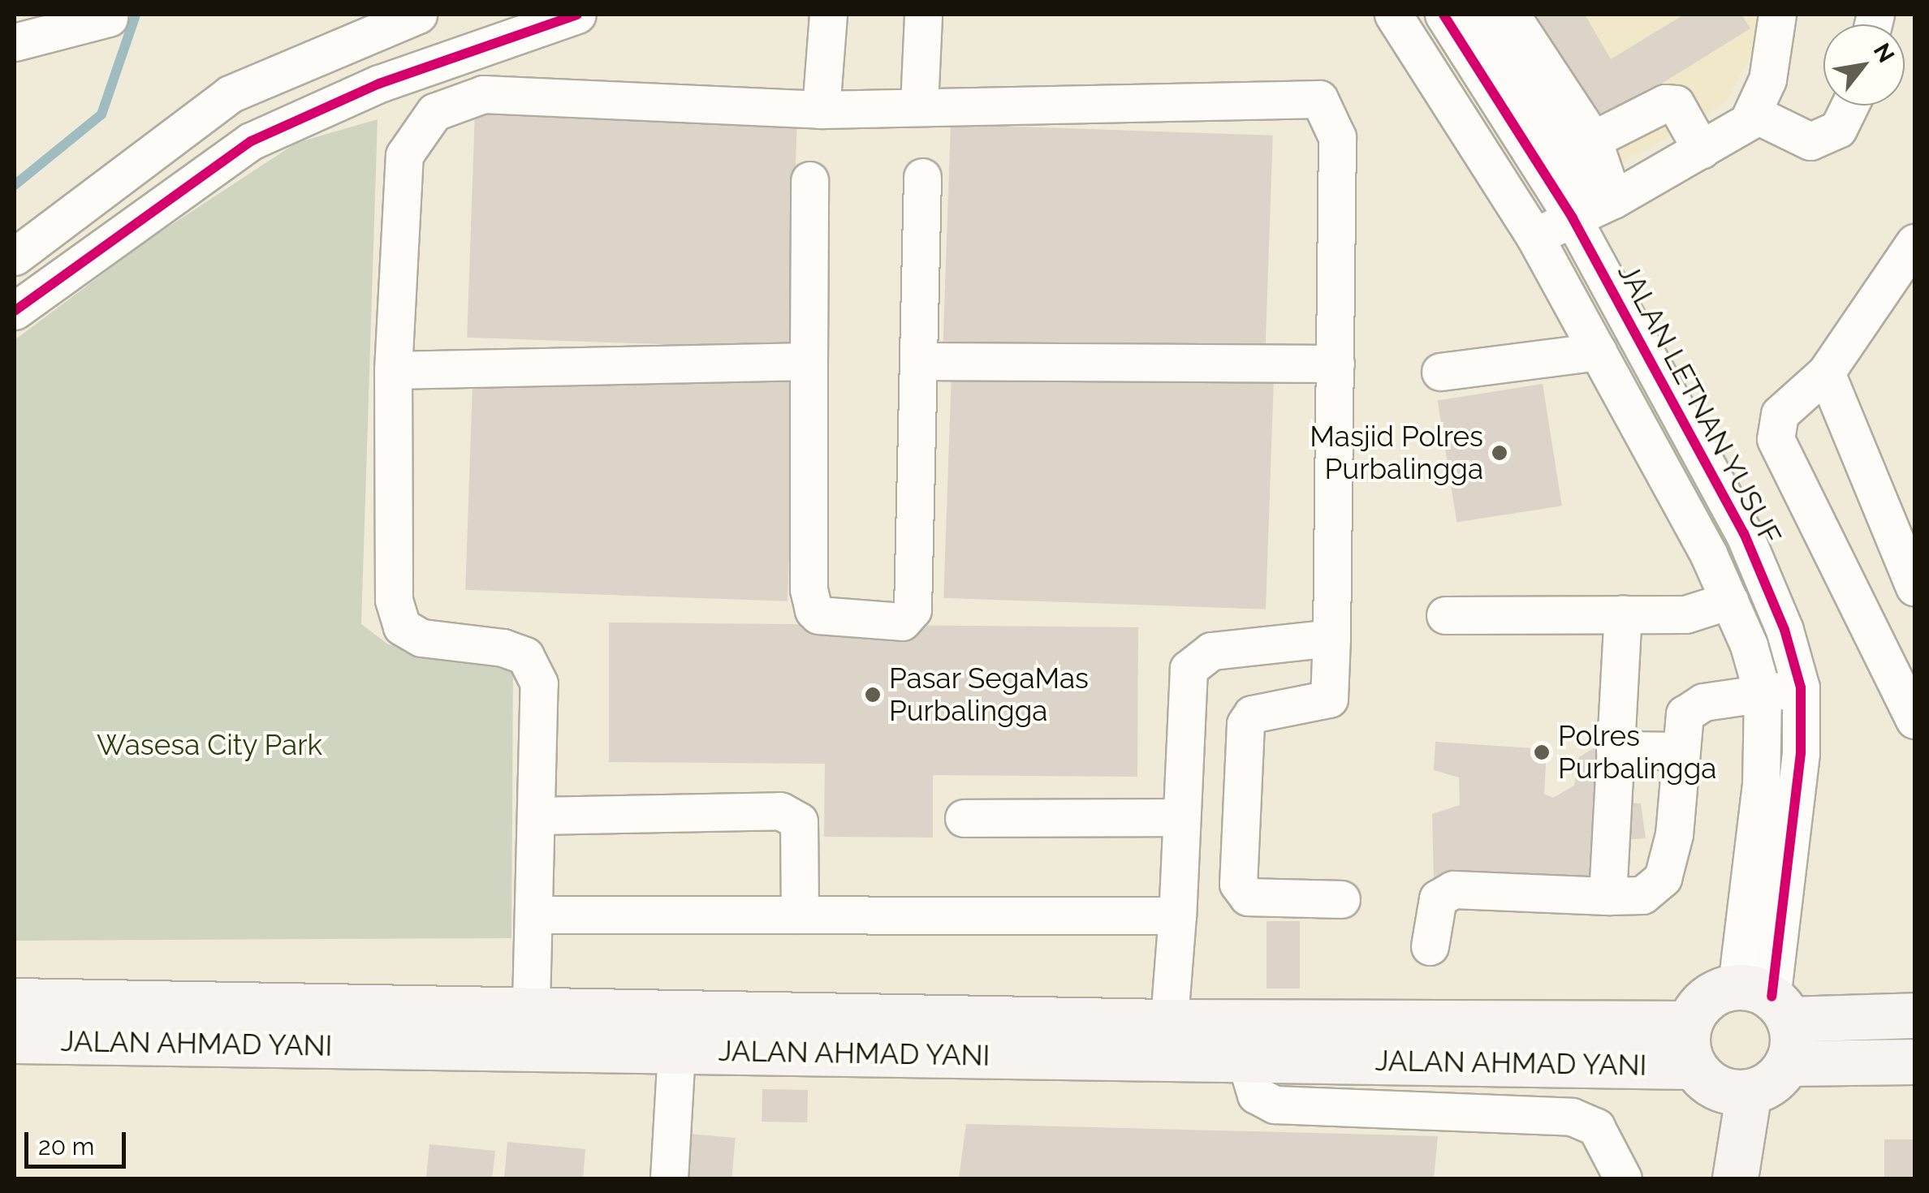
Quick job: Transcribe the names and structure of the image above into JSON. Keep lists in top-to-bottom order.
{
  "streets": {
    "main road": ["JALAN AHMAD YANI"],
    "street": ["JALAN LETNAN YUSUF"]
  },
  "crossings": [
    ["JALAN LETNAN YUSUF", "JALAN AHMAD YANI"]
  ],
  "parks": ["Wasesa City Park"],
  "places": ["Masjid Polres Purbalingga", "Pasar SegaMas Purbalingga", "Polres Purbalingga"],
  "scale_bar": "20 m",
  "north": "top right"
}
